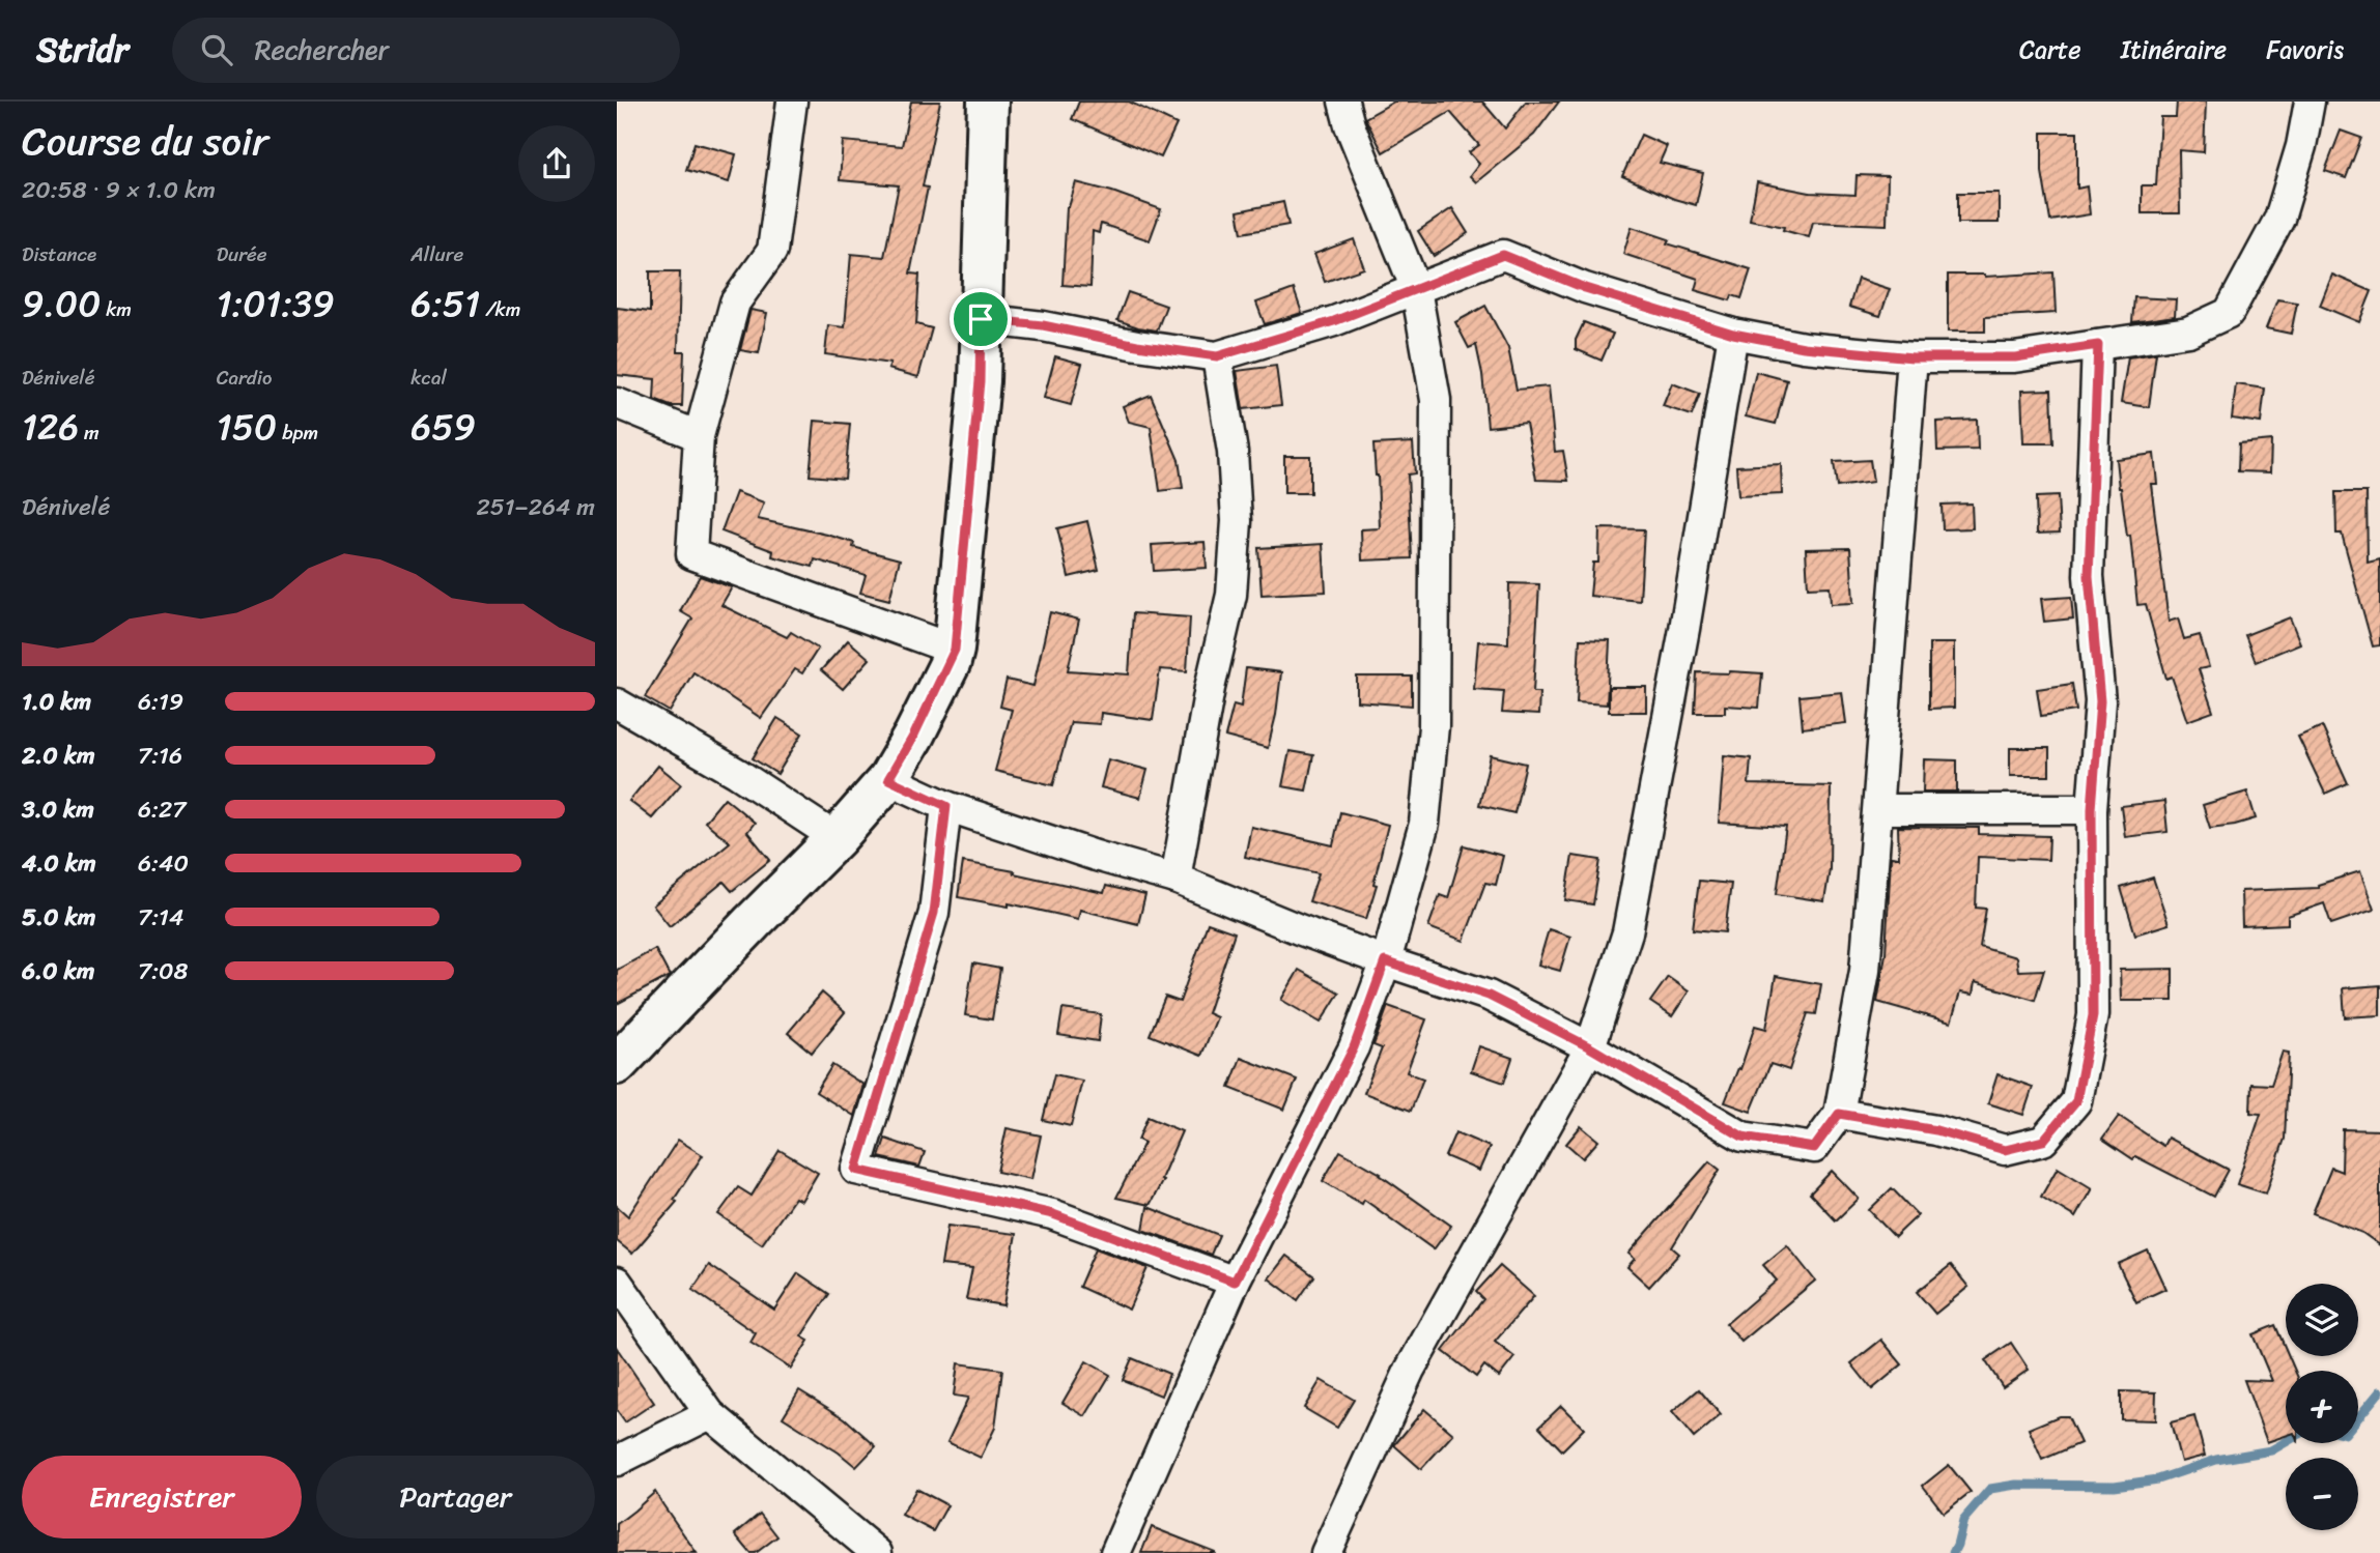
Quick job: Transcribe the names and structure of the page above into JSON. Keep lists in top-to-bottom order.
{
  "page": {
    "header": "Stridr",
    "search": "Rechercher",
    "nav": ["Carte", "Itinéraire", "Favoris"],
    "heading": ["Course du soir", "20:58 · 9 × 1.0 km"],
    "stats": [
      ["Distance", "9.00 km"],
      ["Durée", "1:01:39"],
      ["Allure", "6:51 /km"],
      ["Dénivelé", "126 m"],
      ["Cardio", "150 bpm"],
      ["kcal", "659"]
    ],
    "chart": ["Dénivelé", "251–264 m"],
    "list": [
      {
        "name": "1.0 km",
        "note": "6:19"
      },
      {
        "name": "2.0 km",
        "note": "7:16"
      },
      {
        "name": "3.0 km",
        "note": "6:27"
      },
      {
        "name": "4.0 km",
        "note": "6:40"
      },
      {
        "name": "5.0 km",
        "note": "7:14"
      },
      {
        "name": "6.0 km",
        "note": "7:08"
      }
    ],
    "map_buttons": ["+", "−"],
    "buttons": ["Enregistrer", "Partager"]
  }
}
